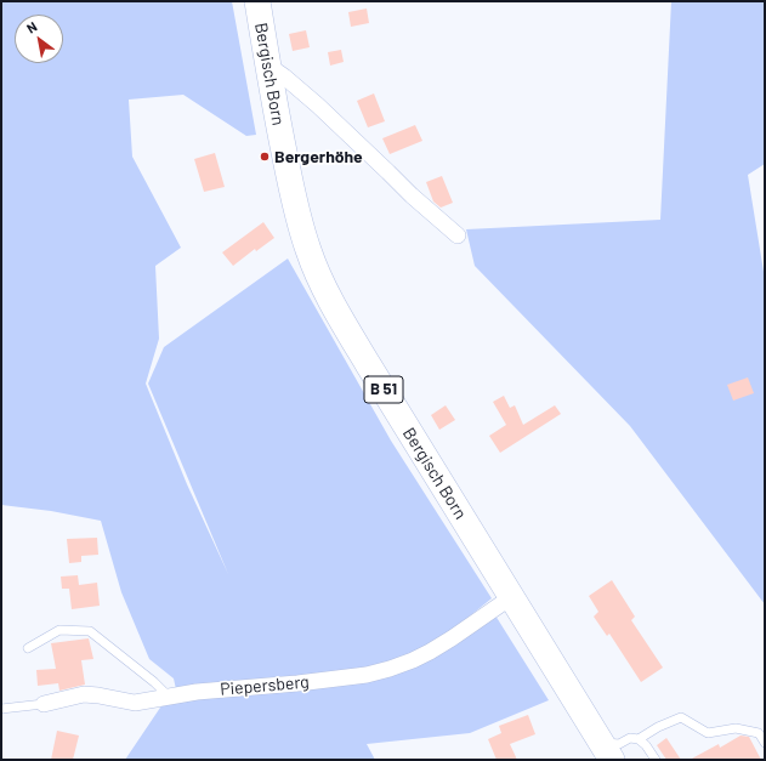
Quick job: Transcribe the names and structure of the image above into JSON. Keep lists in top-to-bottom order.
{
  "streets": {
    "main road": ["Bergisch Born", "B 51"],
    "street": ["Piepersberg"]
  },
  "crossings": [
    ["Bergisch Born", "Piepersberg"]
  ],
  "places": ["Bergerhöhe"],
  "north": "top left"
}
